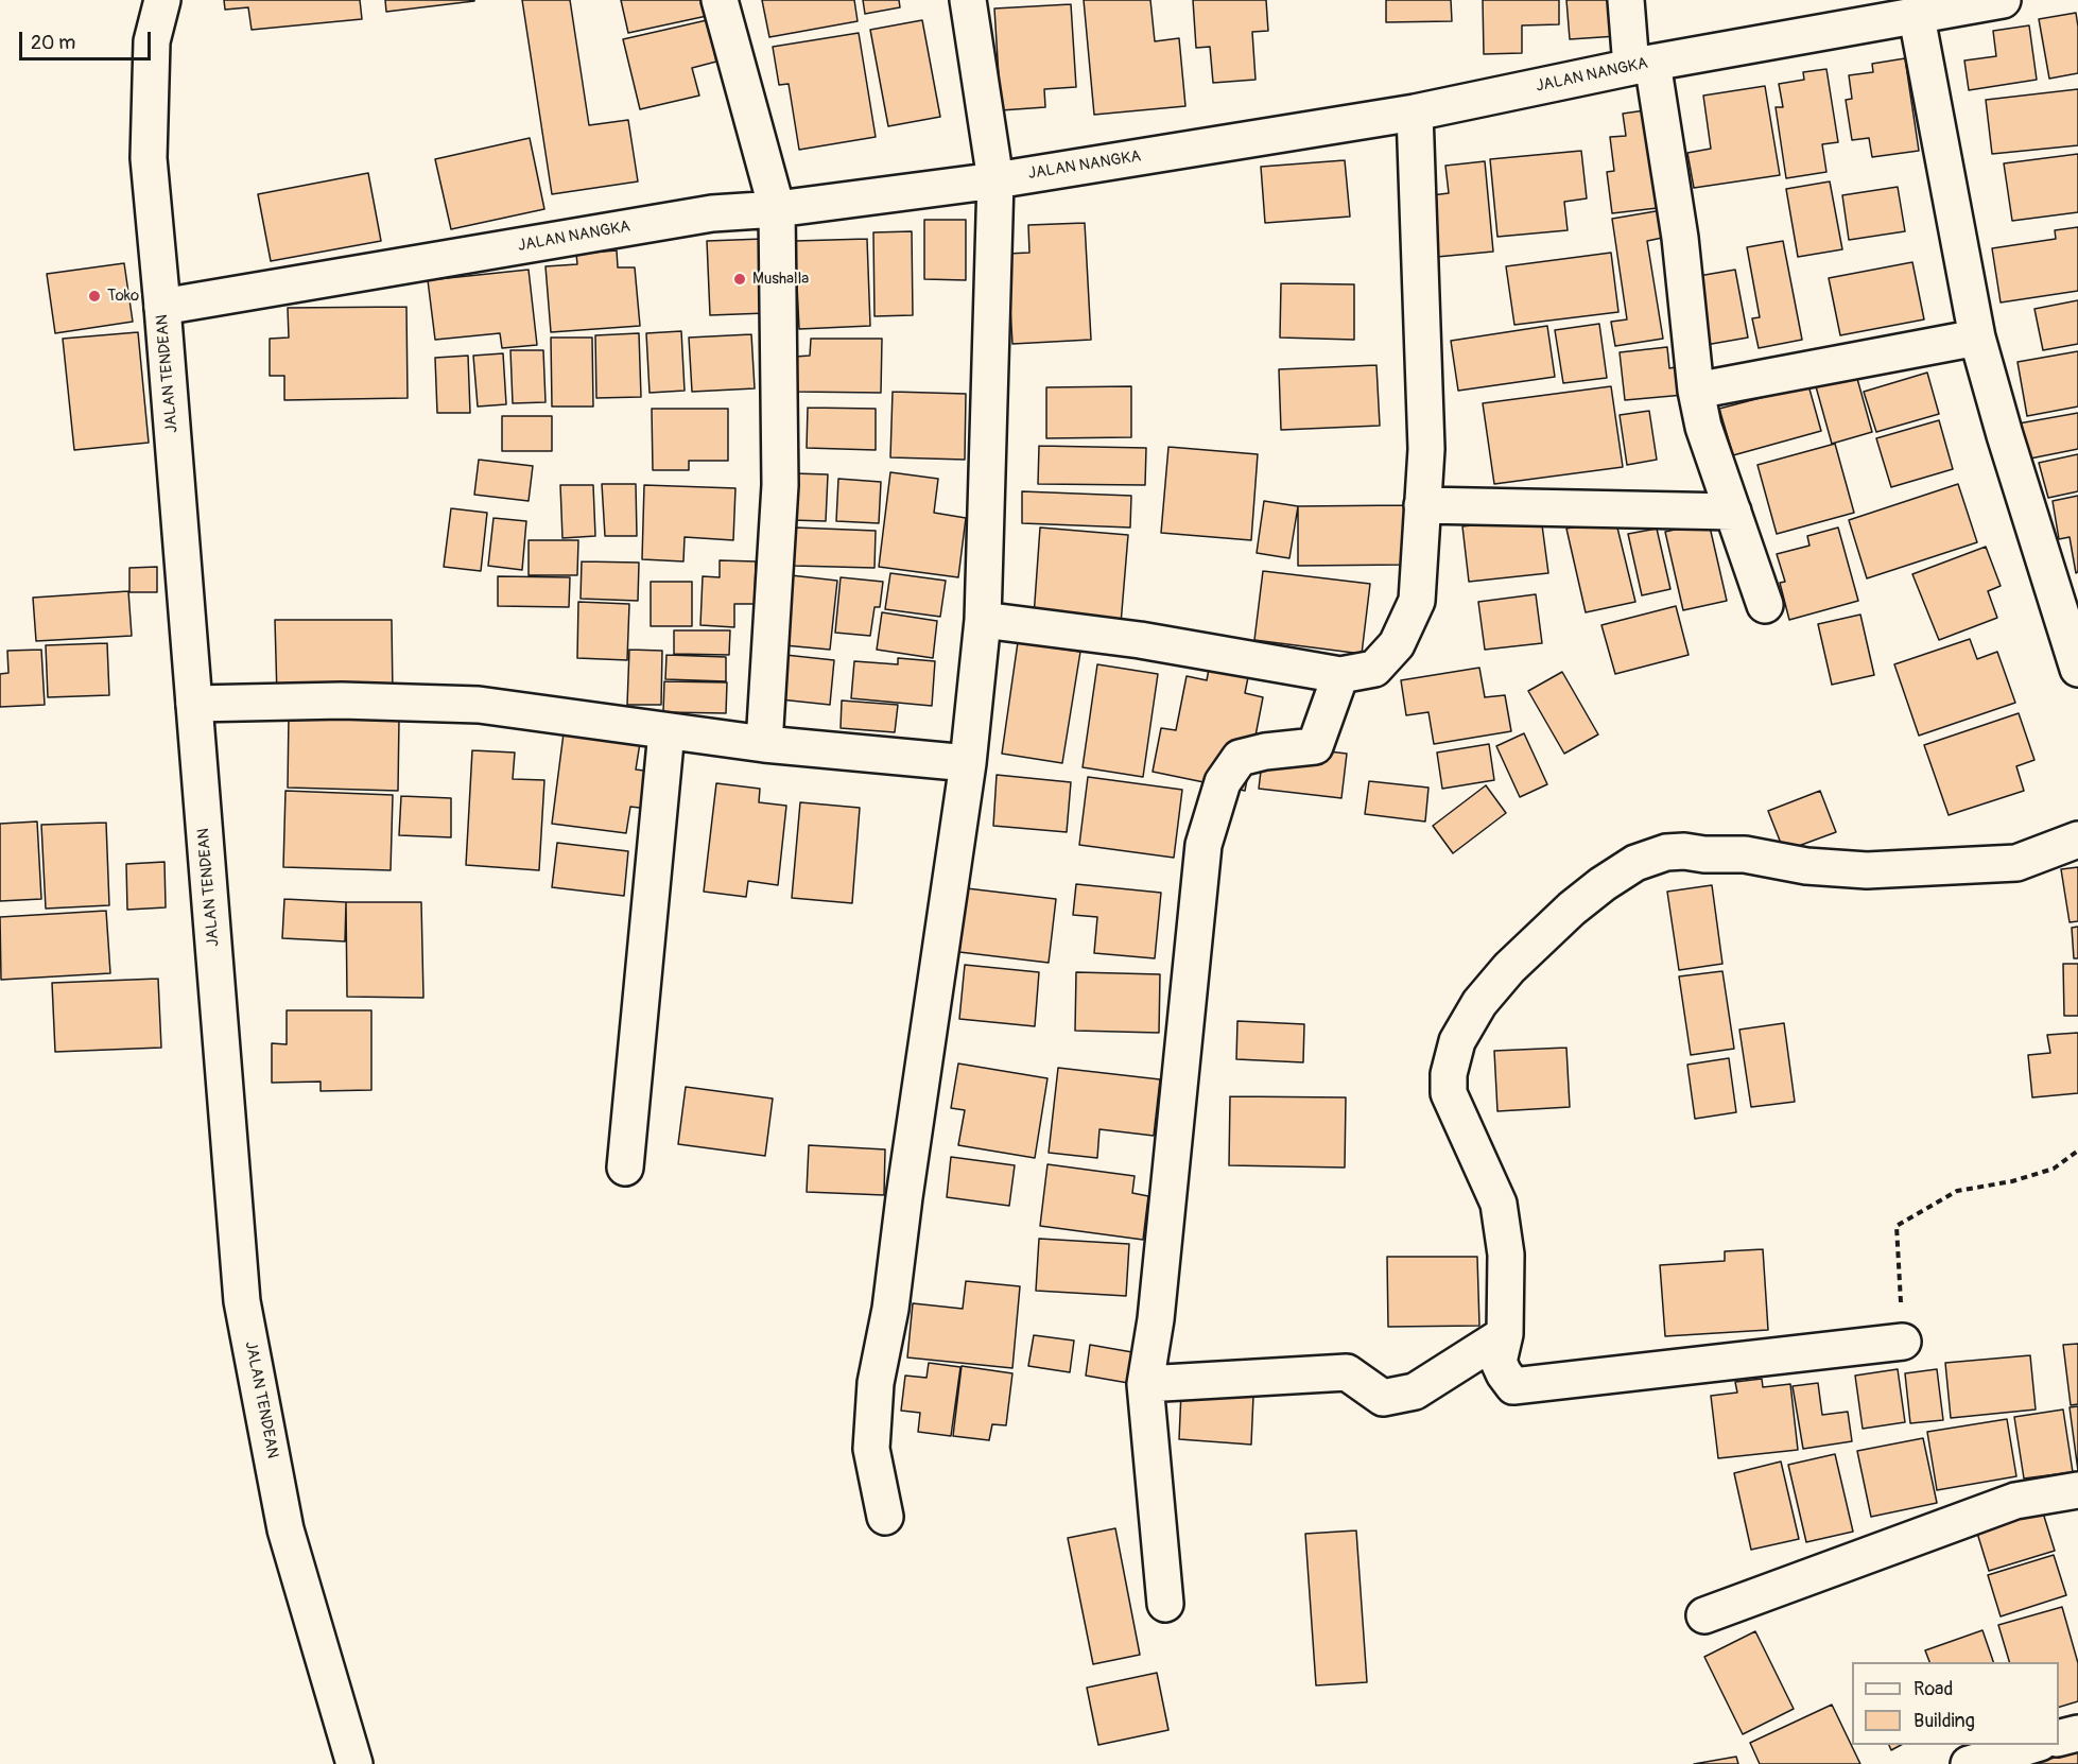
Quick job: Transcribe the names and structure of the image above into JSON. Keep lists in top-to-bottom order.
{
  "streets": {
    "street": ["JALAN NANGKA", "JALAN TENDEAN"]
  },
  "crossings": [
    ["JALAN NANGKA", "JALAN TENDEAN"]
  ],
  "places": ["Mushalla", "Toko"],
  "legend": ["Road", "Building"],
  "scale_bar": "20 m"
}
